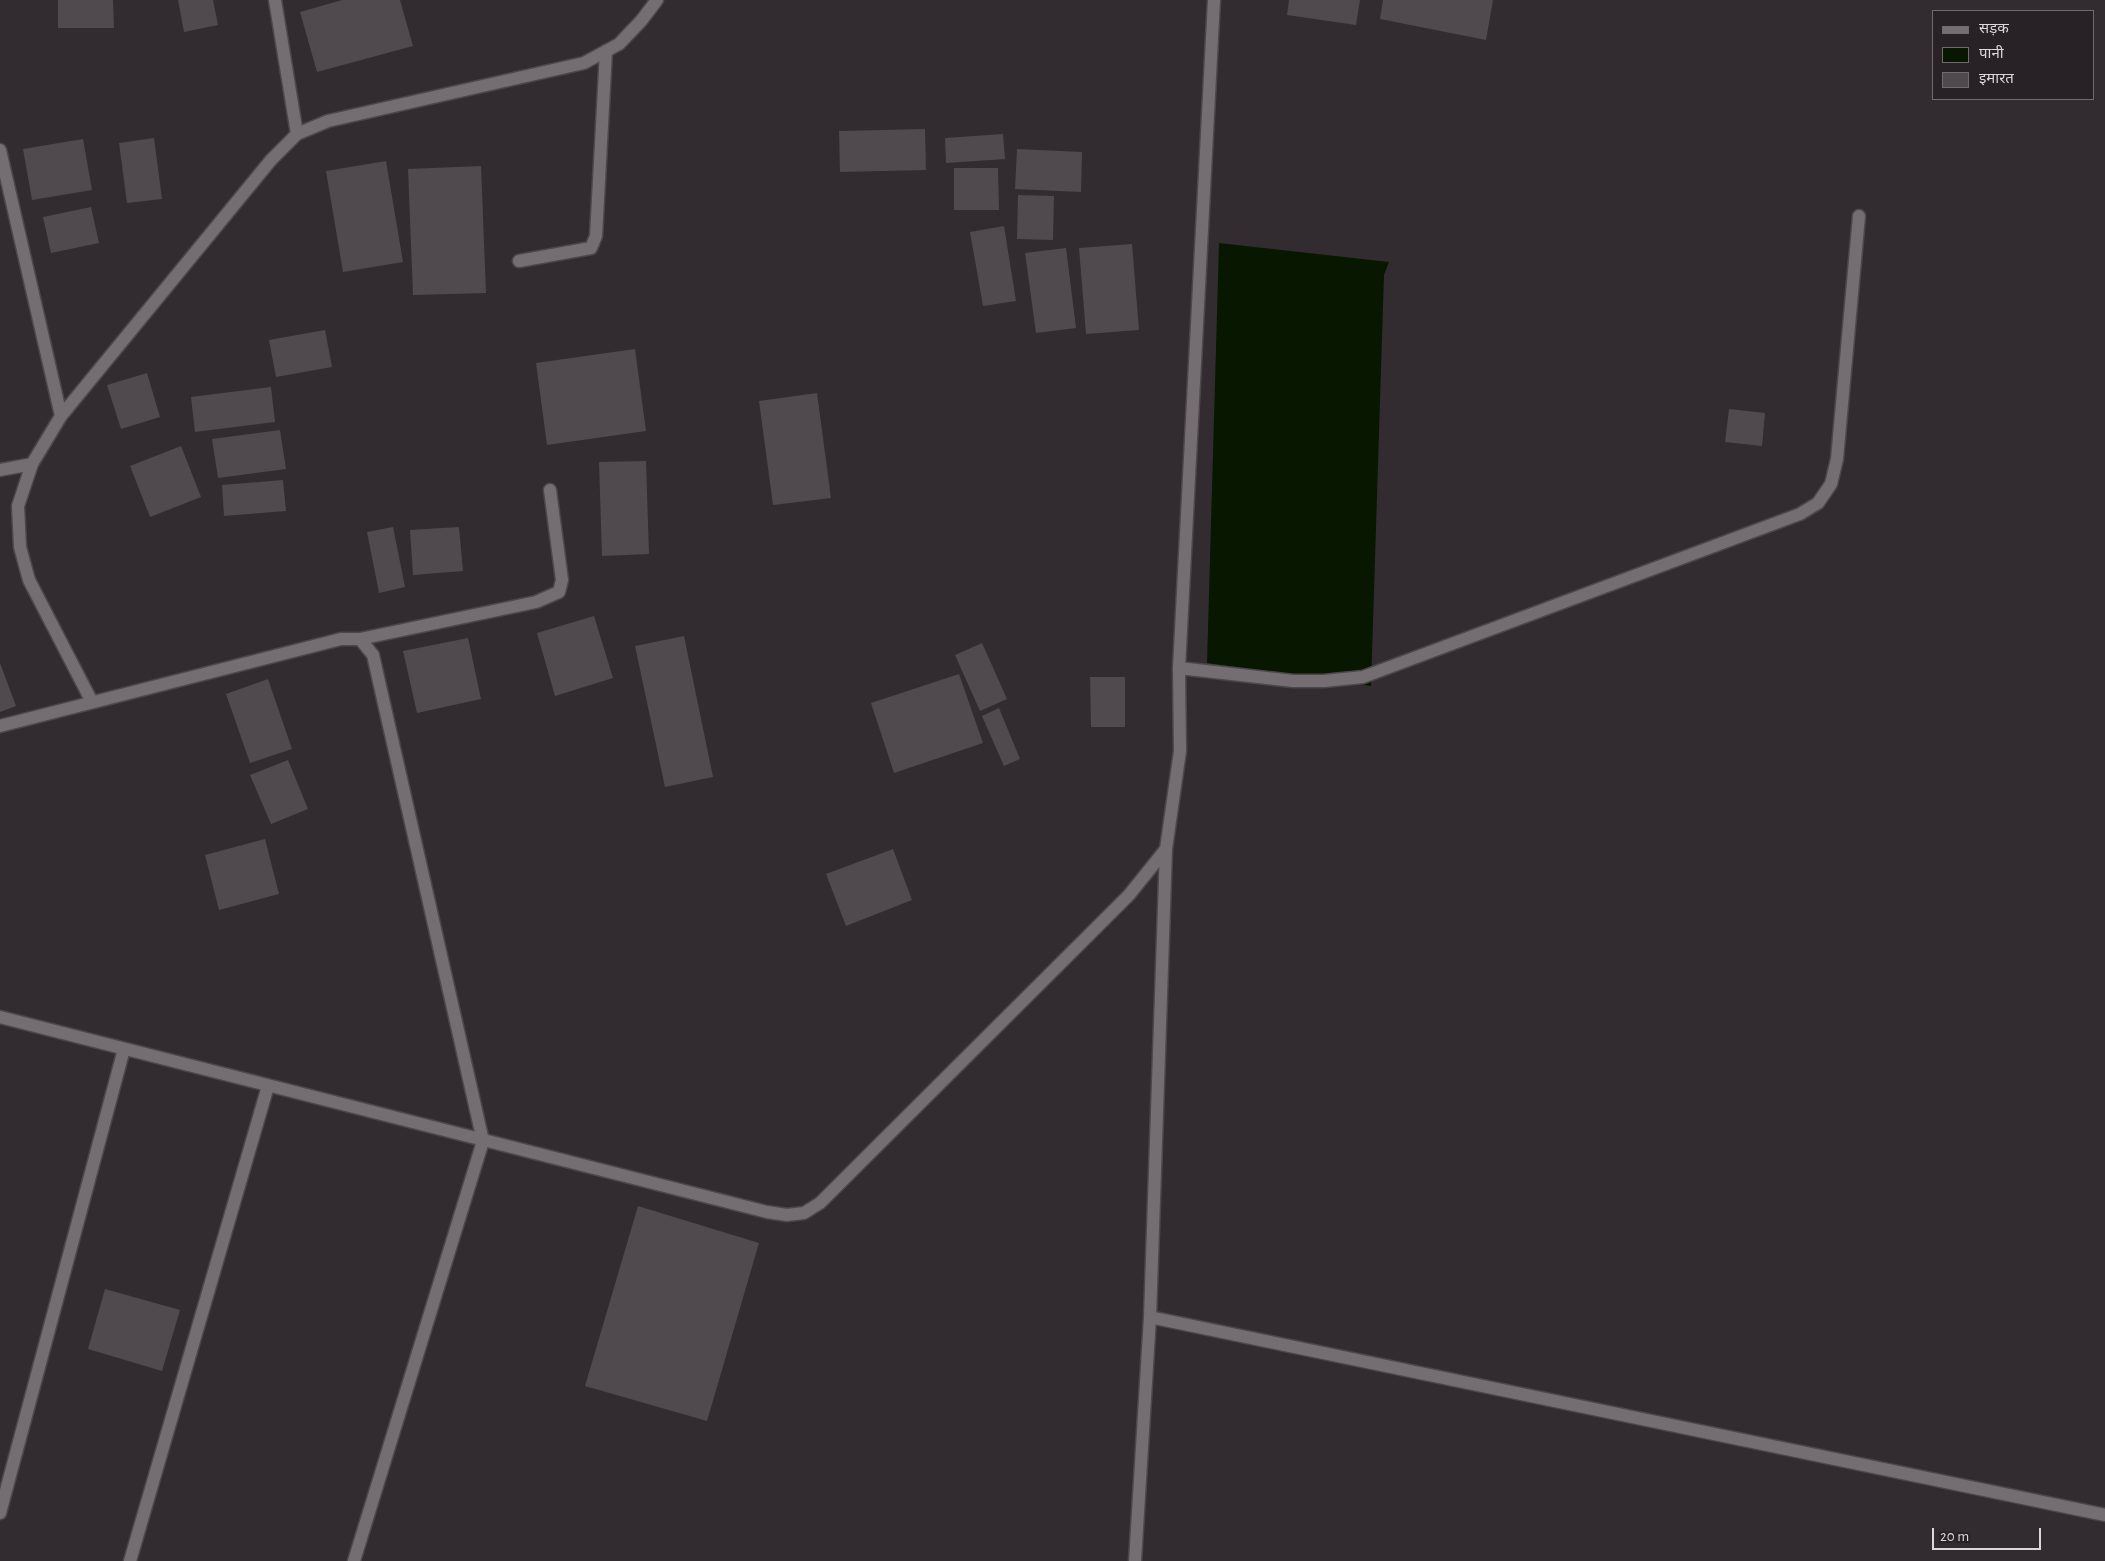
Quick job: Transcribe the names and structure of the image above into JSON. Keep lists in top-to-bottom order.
{
  "legend": ["सड़क", "पानी", "इमारत"],
  "scale_bar": "20 m"
}
